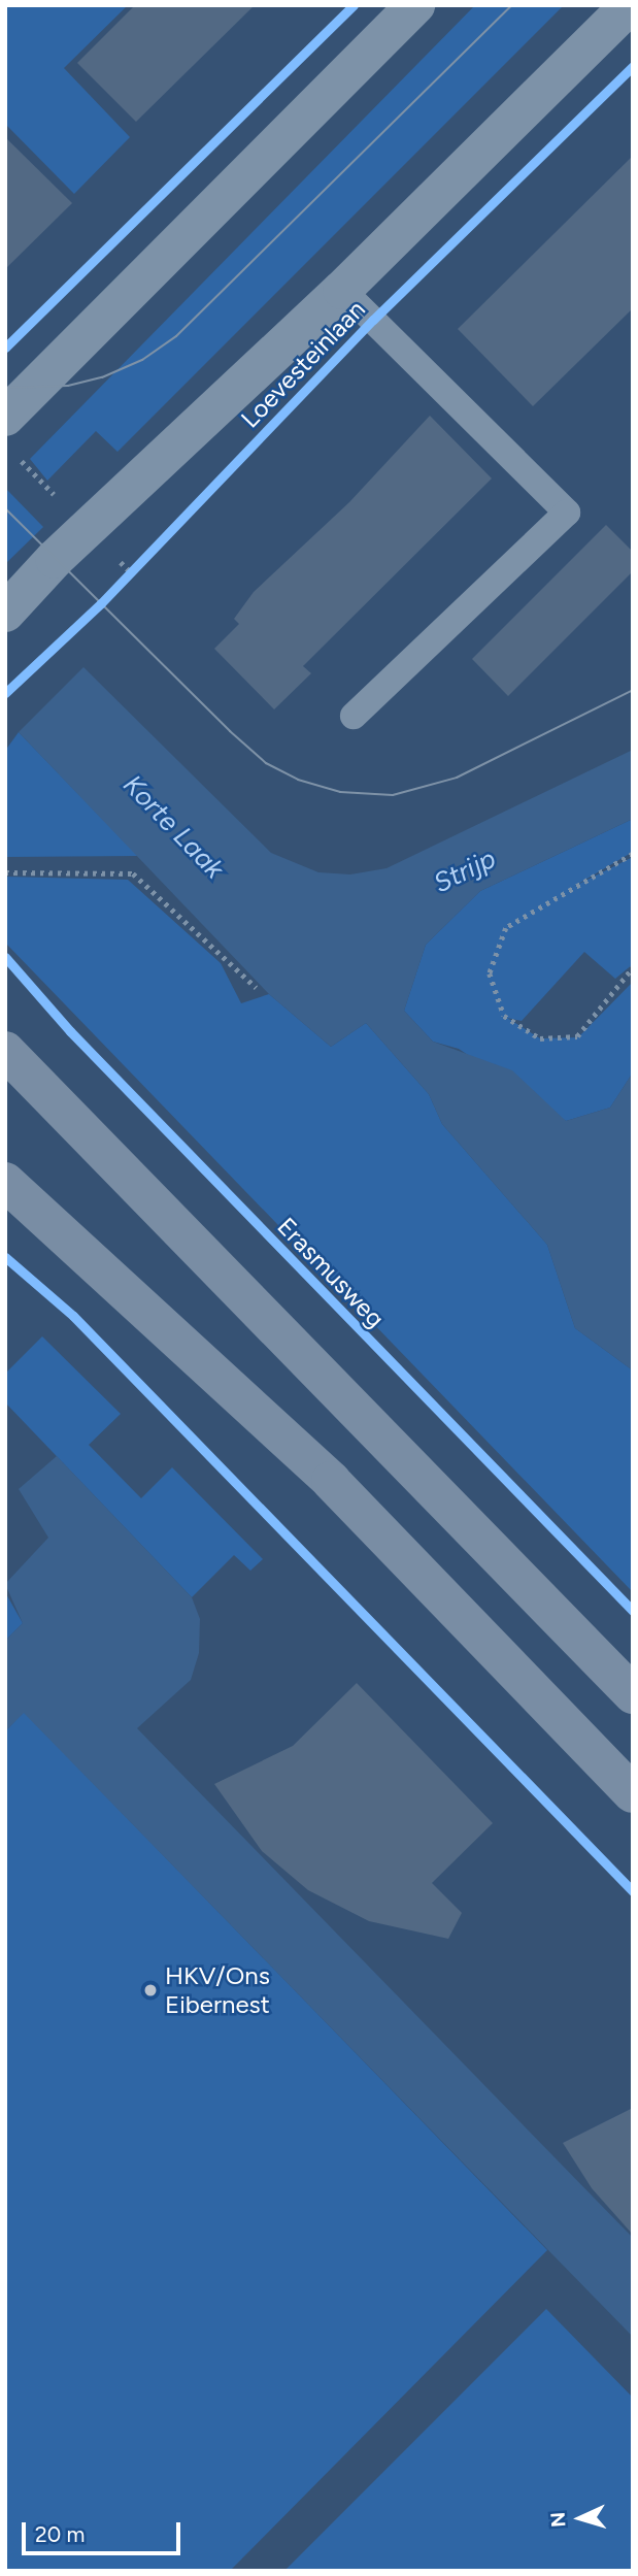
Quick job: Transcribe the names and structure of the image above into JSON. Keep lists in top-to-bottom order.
{
  "streets": {
    "street": ["Loevesteinlaan"],
    "cycle path": ["Erasmusweg"]
  },
  "water": ["Korte Laak", "Strijp"],
  "places": ["HKV/Ons Eibernest"],
  "scale_bar": "20 m",
  "north": "left"
}
